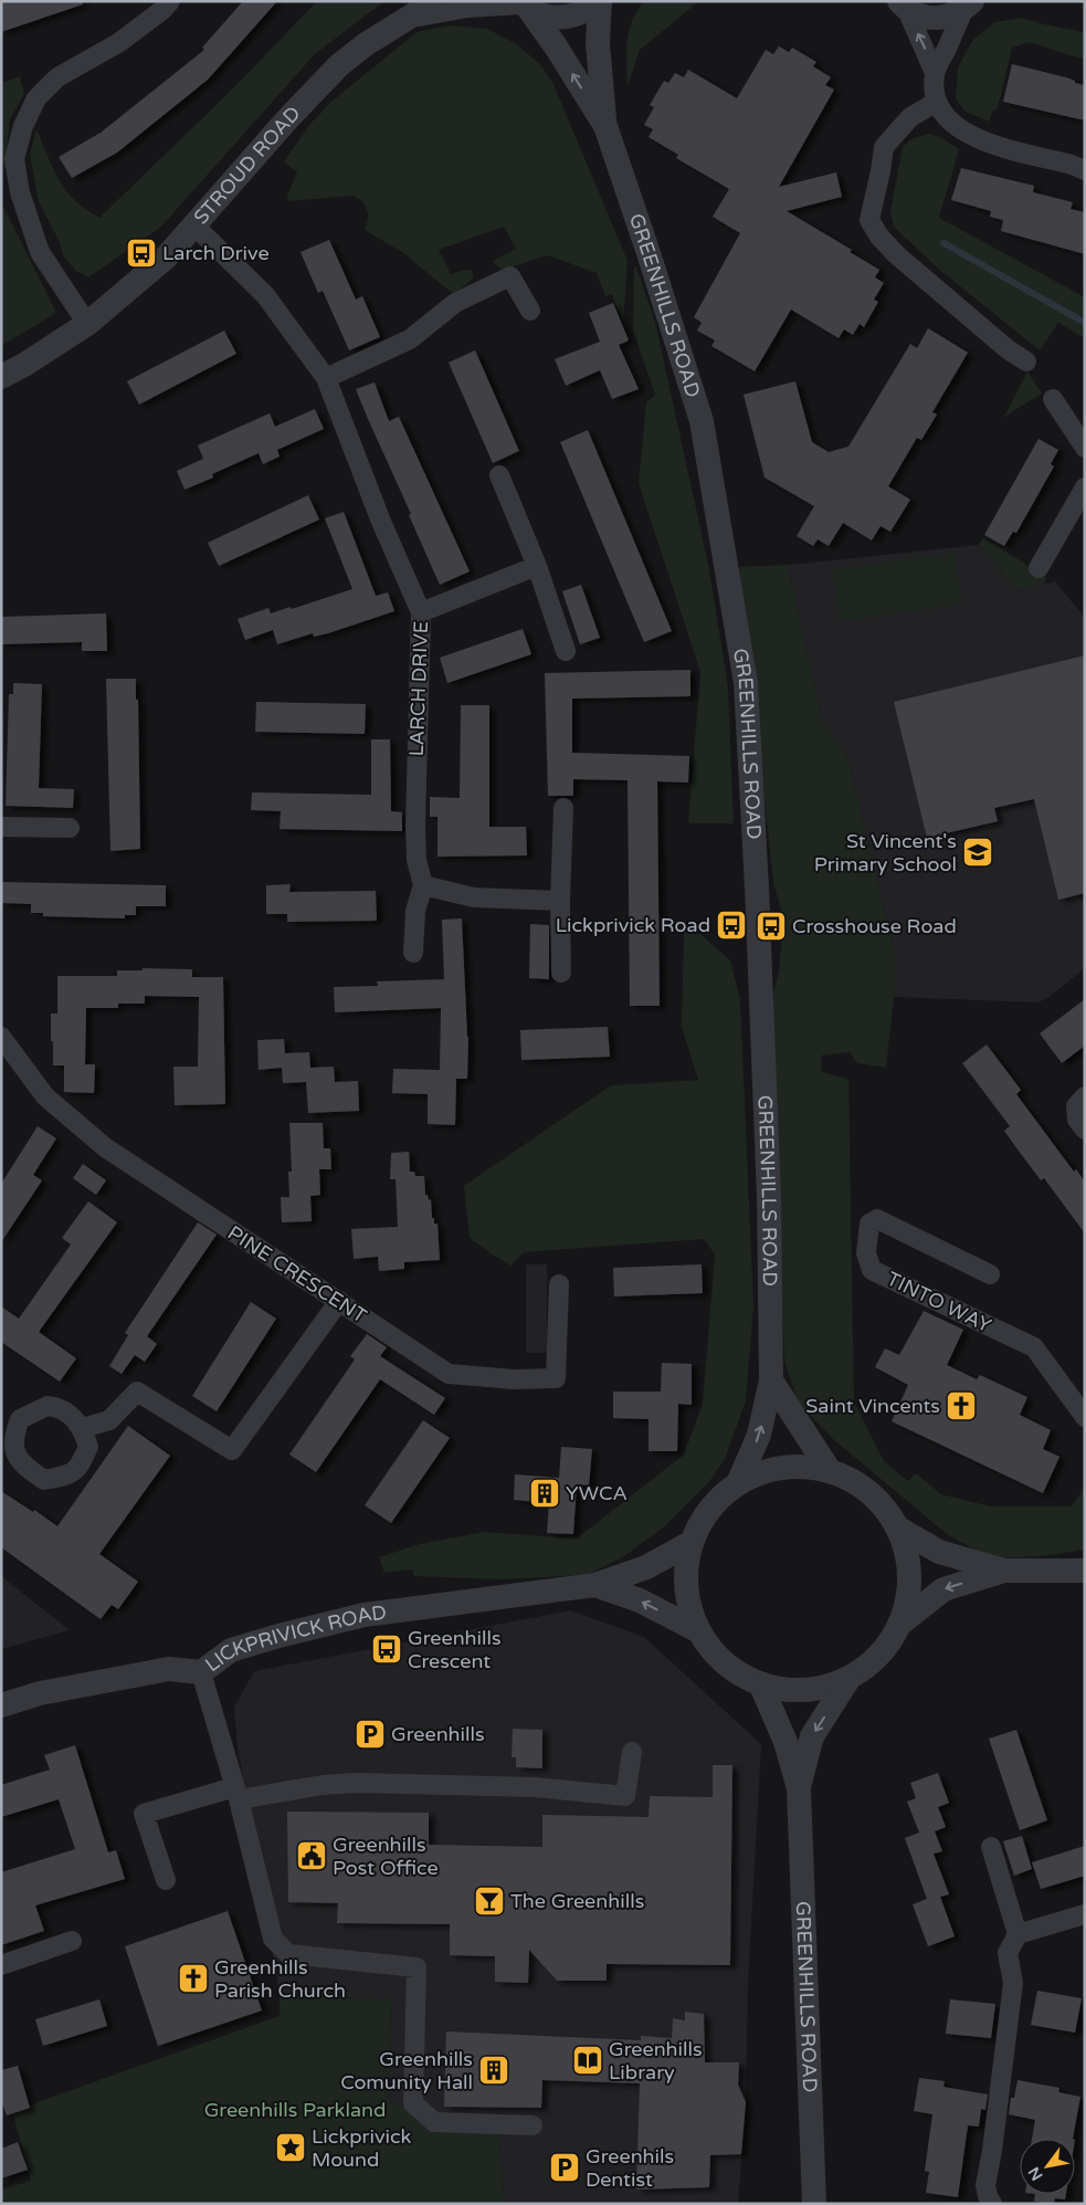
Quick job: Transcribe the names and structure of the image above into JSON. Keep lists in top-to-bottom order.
{
  "streets": {
    "street": [
      "STROUD ROAD",
      "GREENHILLS ROAD",
      "LARCH DRIVE",
      "PINE CRESCENT",
      "TINTO WAY",
      "LICKPRIVICK ROAD"
    ]
  },
  "crossings": [
    ["STROUD ROAD", "GREENHILLS ROAD"],
    ["STROUD ROAD", "LARCH DRIVE"]
  ],
  "parks": ["Greenhills Parkland"],
  "places": {
    "bus stop": [
      "Larch Drive",
      "Lickprivick Road",
      "Crosshouse Road",
      "Greenhills Crescent"
    ],
    "school or university": ["St Vincent's Primary School"],
    "church": ["Saint Vincents", "Greenhills Parish Church"],
    "building": ["YWCA", "Greenhills Comunity Hall"],
    "parking": ["Greenhills", "Greenhils Dentist"],
    "public building": ["Greenhills Post Office"],
    "bar": ["The Greenhills"],
    "library": ["Greenhills Library"],
    "place": ["Lickprivick Mound"]
  },
  "north": "bottom left"
}
